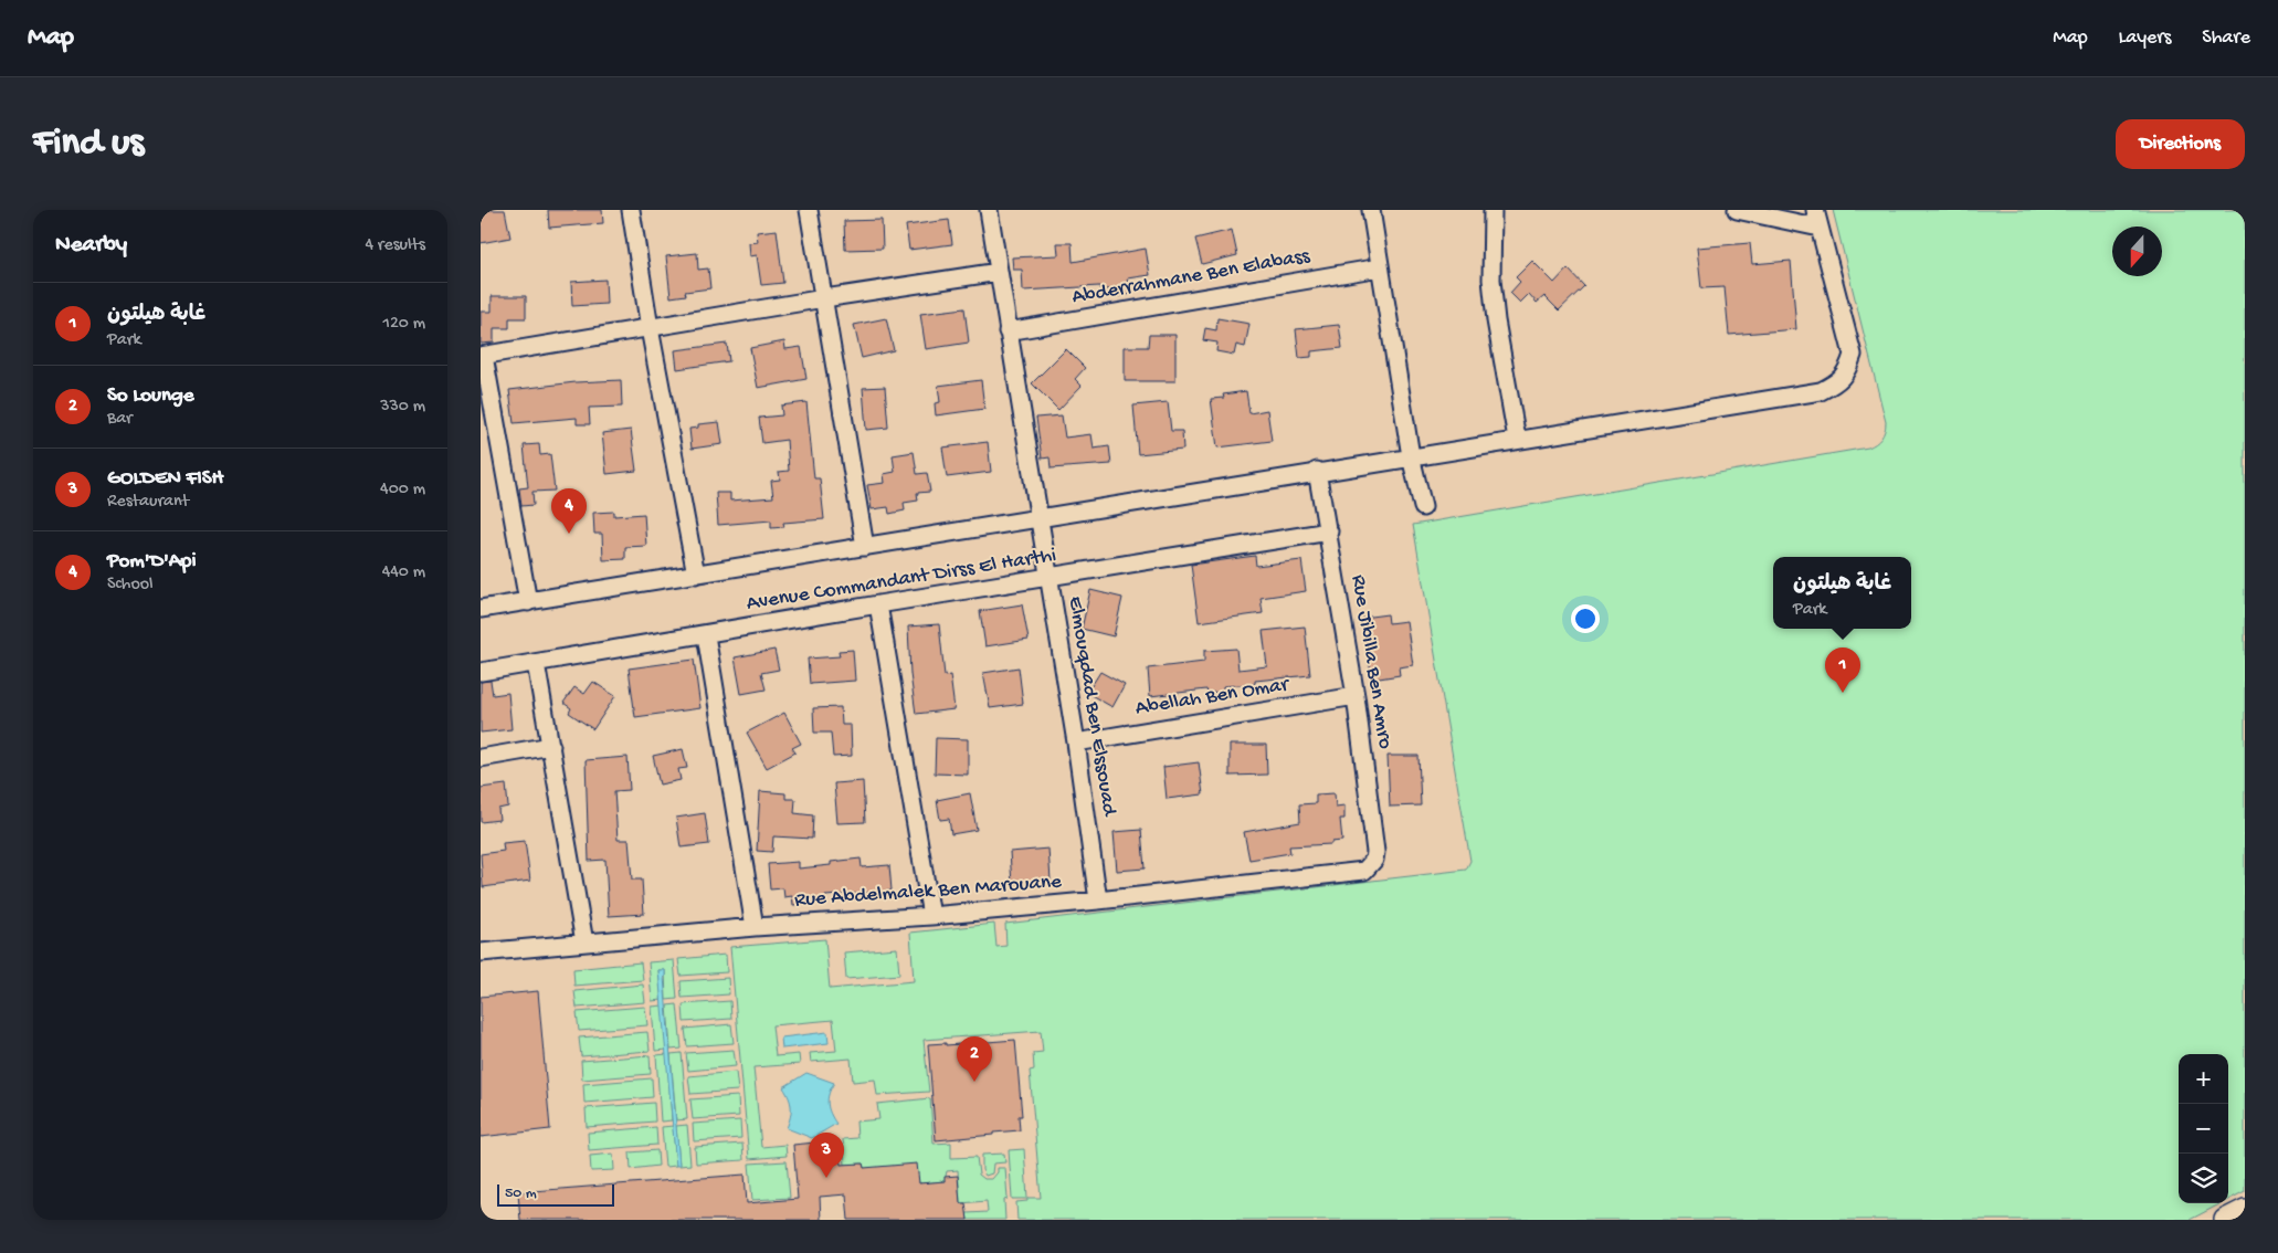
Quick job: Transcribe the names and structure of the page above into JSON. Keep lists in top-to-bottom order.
{
  "streets": {
    "street": [
      "Abderrahmane Ben Elabass",
      "Avenue Commandant Dirss El Harthi",
      "Rue Jibilla Ben Amro",
      "Abellah Ben Omar",
      "Elmouqdad Ben Elssouad",
      "Rue Abdelmalek Ben Marouane"
    ]
  },
  "crossings": [
    ["Abderrahmane Ben Elabass", "Elmouqdad Ben Elssouad"],
    ["Avenue Commandant Dirss El Harthi", "Rue Jibilla Ben Amro"],
    ["Avenue Commandant Dirss El Harthi", "Elmouqdad Ben Elssouad"],
    ["Rue Jibilla Ben Amro", "Abellah Ben Omar"],
    ["Rue Jibilla Ben Amro", "Rue Abdelmalek Ben Marouane"],
    ["Abellah Ben Omar", "Elmouqdad Ben Elssouad"],
    ["Elmouqdad Ben Elssouad", "Rue Abdelmalek Ben Marouane"]
  ],
  "scale_bar": "50 m",
  "north": "bottom",
  "page": {
    "header": "Map",
    "nav": ["Map", "Layers", "Share"],
    "buttons": "Directions",
    "title": "Find us",
    "heading": ["Nearby", "4 results"],
    "list": [
      {
        "mark": "1",
        "name": "غابة هيلتون",
        "note": "Park",
        "value": "120 m"
      },
      {
        "mark": "2",
        "name": "So Lounge",
        "note": "Bar",
        "value": "330 m"
      },
      {
        "mark": "3",
        "name": "GOLDEN FISH",
        "note": "Restaurant",
        "value": "400 m"
      },
      {
        "mark": "4",
        "name": "Pom'D'Api",
        "note": "School",
        "value": "440 m"
      }
    ],
    "pins": [
      "4",
      "1",
      "2",
      "3"
    ],
    "popup": ["غابة هيلتون", "Park"],
    "map_buttons": ["+", "−"],
    "scale": "50 m"
  }
}
